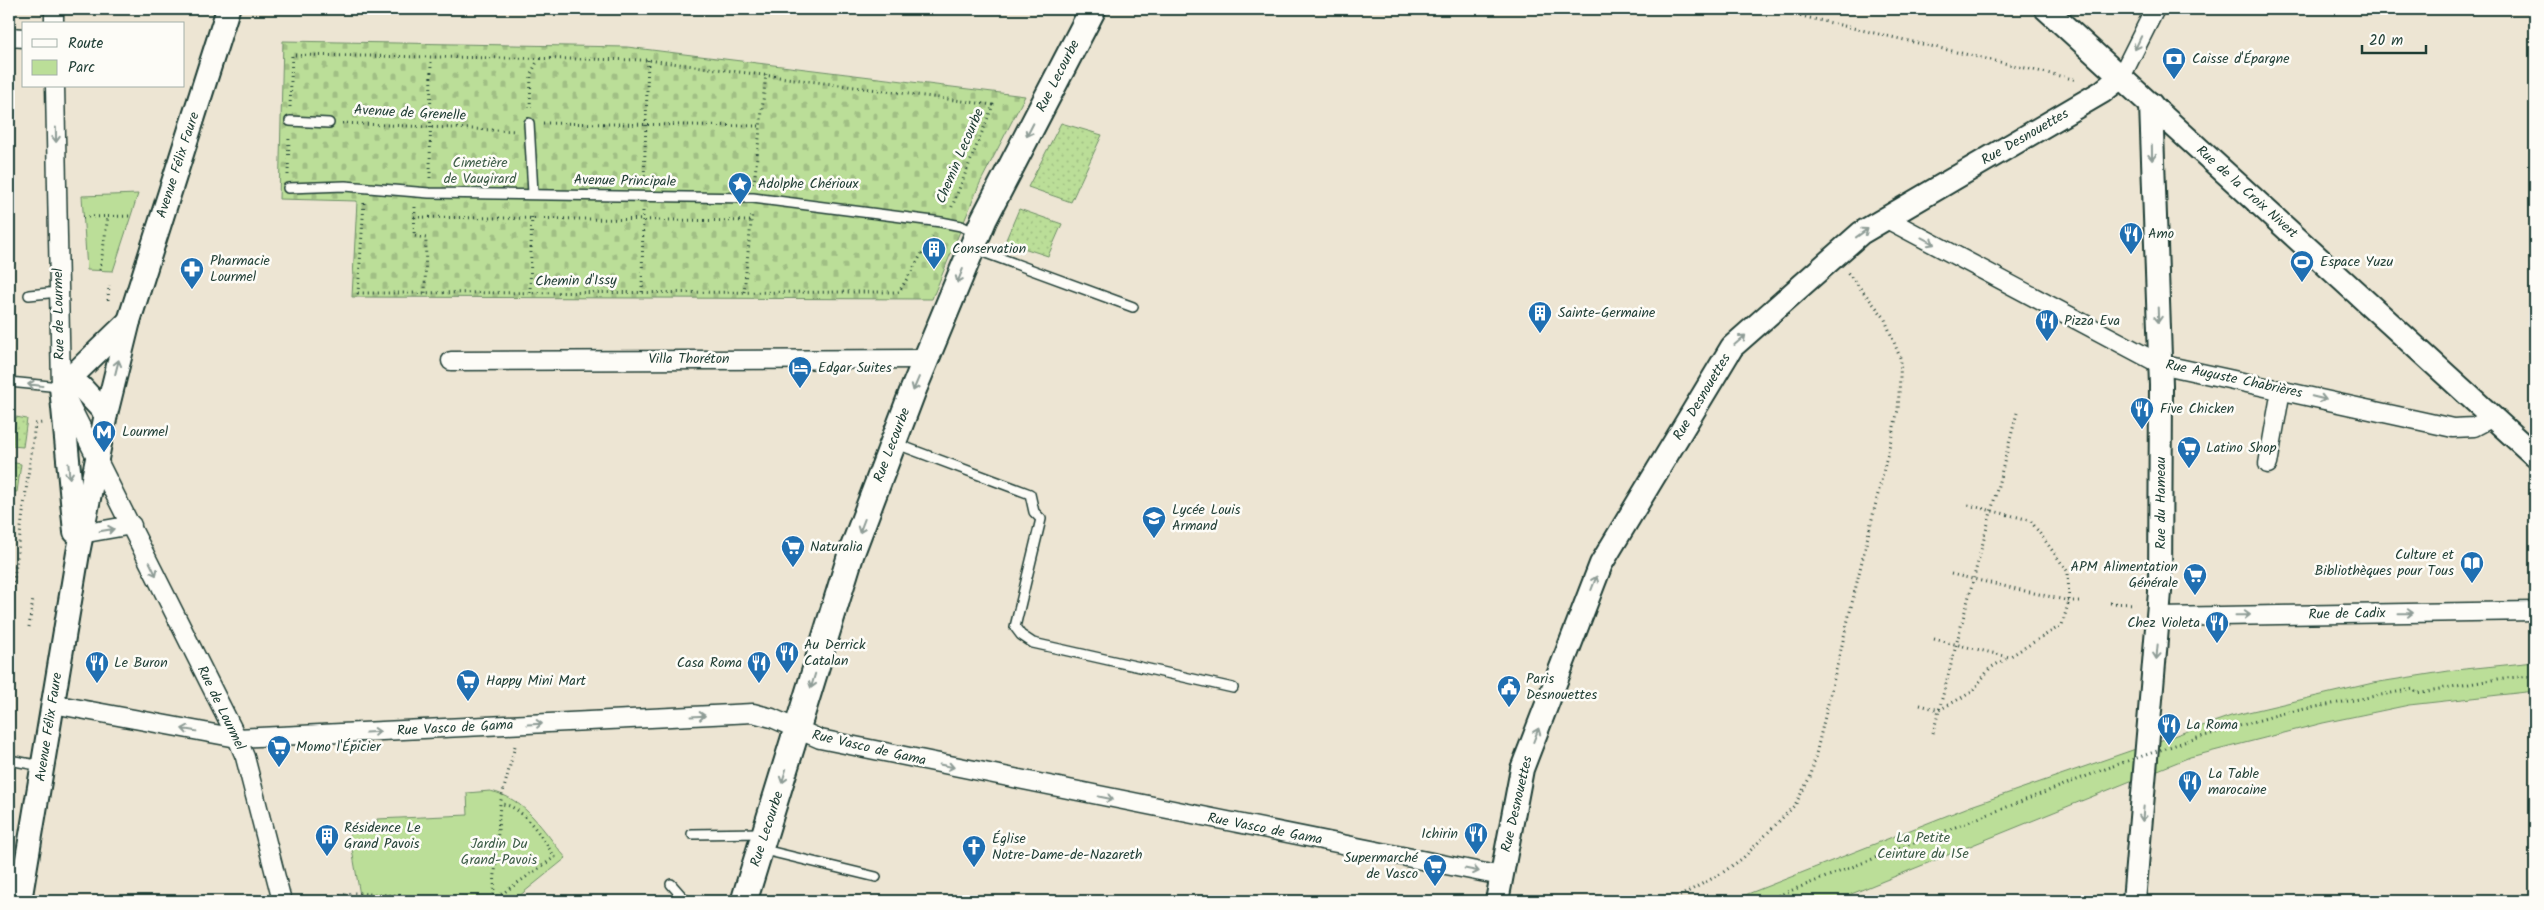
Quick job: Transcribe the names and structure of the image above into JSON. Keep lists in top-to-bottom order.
{
  "streets": {
    "main road": ["Rue Lecourbe"],
    "street": [
      "Rue Desnouettes",
      "Avenue Félix Faure",
      "Rue de la Croix Nivert",
      "Rue de Lourmel",
      "Villa Thoréton",
      "Rue Auguste Chabrières",
      "Rue du Hameau",
      "Rue de Cadix",
      "Rue Vasco de Gama"
    ],
    "lane": ["Avenue Principale"],
    "path": ["Avenue de Grenelle", "Chemin Lecourbe", "Chemin d'Issy"]
  },
  "crossings": [
    ["Rue Lecourbe", "Avenue Principale"],
    ["Rue Lecourbe", "Villa Thoréton"],
    ["Rue Lecourbe", "Rue Vasco de Gama"],
    ["Rue Desnouettes", "Rue de la Croix Nivert"],
    ["Rue Desnouettes", "Rue Auguste Chabrières"],
    ["Rue Desnouettes", "Rue Vasco de Gama"],
    ["Chemin Lecourbe", "Avenue Principale"],
    ["Chemin Lecourbe", "Chemin d'Issy"],
    ["Avenue Félix Faure", "Rue de Lourmel"],
    ["Avenue Félix Faure", "Rue Vasco de Gama"],
    ["Avenue Principale", "Chemin d'Issy"],
    ["Rue de la Croix Nivert", "Rue Auguste Chabrières"],
    ["Rue de la Croix Nivert", "Rue du Hameau"],
    ["Rue de Lourmel", "Rue Vasco de Gama"],
    ["Rue Auguste Chabrières", "Rue du Hameau"],
    ["Rue du Hameau", "Rue de Cadix"]
  ],
  "one_way": [
    "Rue Lecourbe",
    "Rue de Lourmel",
    "Rue Auguste Chabrières",
    "Rue du Hameau",
    "Rue de Cadix"
  ],
  "parks": ["Cimetière de Vaugirard", "La Petite Ceinture du 15e", "Jardin Du Grand-Pavois"],
  "places": {
    "bank": ["Caisse d'Épargne"],
    "place": ["Adolphe Chérioux"],
    "restaurant": [
      "Amo",
      "Pizza Eva",
      "Five Chicken",
      "Chez Violeta",
      "Au Derrick Catalan",
      "Le Buron",
      "Casa Roma",
      "La Roma",
      "La Table marocaine",
      "Ichirin"
    ],
    "building": ["Conservation", "Sainte-Germaine", "Résidence Le Grand Pavois"],
    "sports": ["Espace Yuzu"],
    "pharmacy": ["Pharmacie Lourmel"],
    "hotel": ["Edgar Suites"],
    "metro station": ["Lourmel"],
    "supermarket": [
      "Latino Shop",
      "Naturalia",
      "APM Alimentation Générale",
      "Happy Mini Mart",
      "Momo l'Épicier",
      "Supermarché de Vasco"
    ],
    "school or university": ["Lycée Louis Armand"],
    "library": ["Culture et Bibliothèques pour Tous"],
    "public building": ["Paris Desnouettes"],
    "church": ["Église Notre-Dame-de-Nazareth"]
  },
  "legend": ["Route", "Parc"],
  "scale_bar": "20 m"
}
